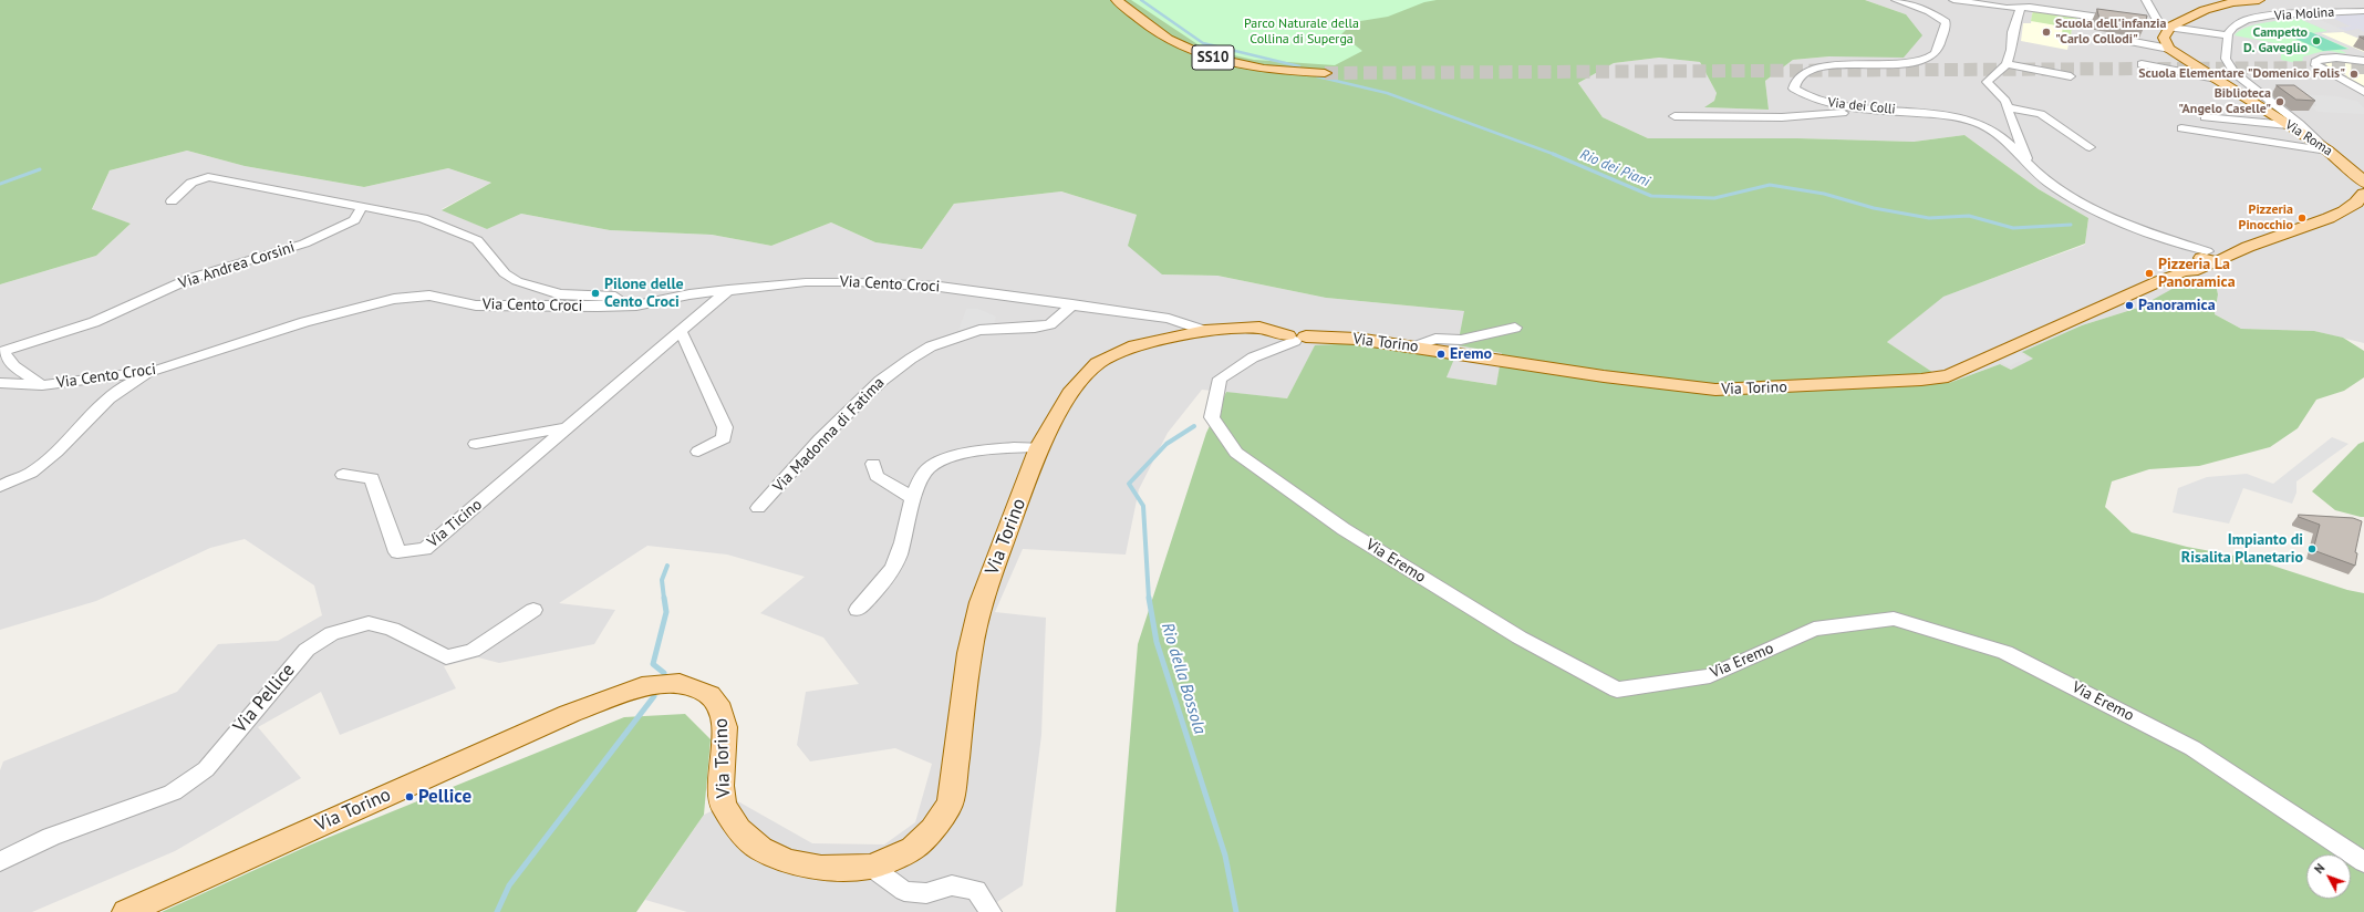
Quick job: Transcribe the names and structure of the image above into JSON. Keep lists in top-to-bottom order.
{
  "streets": {
    "main road": ["SS10", "Via Roma", "Via Torino"],
    "street": [
      "Via Molina",
      "Via dei Colli",
      "Via Andrea Corsini",
      "Via Cento Croci",
      "Via Madonna di Fatima",
      "Via Ticino",
      "Via Eremo",
      "Via Pellice"
    ]
  },
  "crossings": [
    ["Via dei Colli", "Via Torino"],
    ["Via Andrea Corsini", "Via Cento Croci"],
    ["Via Cento Croci", "Via Torino"],
    ["Via Cento Croci", "Via Madonna di Fatima"],
    ["Via Cento Croci", "Via Ticino"],
    ["Via Torino", "Via Eremo"]
  ],
  "water": ["Rio dei Piani", "Rio della Bossola"],
  "parks": ["Parco Naturale della Collina di Superga"],
  "places": [
    "Scuola dell'infanzia \"Carlo Collodi\"",
    "Campetto D. Gaveglio",
    "Scuola Elementare \"Domenico Folis\"",
    "Biblioteca \"Angelo Caselle\"",
    "Pizzeria Pinocchio",
    "Pizzeria La Panoramica",
    "Pilone delle Cento Croci",
    "Panoramica",
    "Eremo",
    "Impianto di Risalita Planetario",
    "Pellice"
  ],
  "north": "top left"
}
